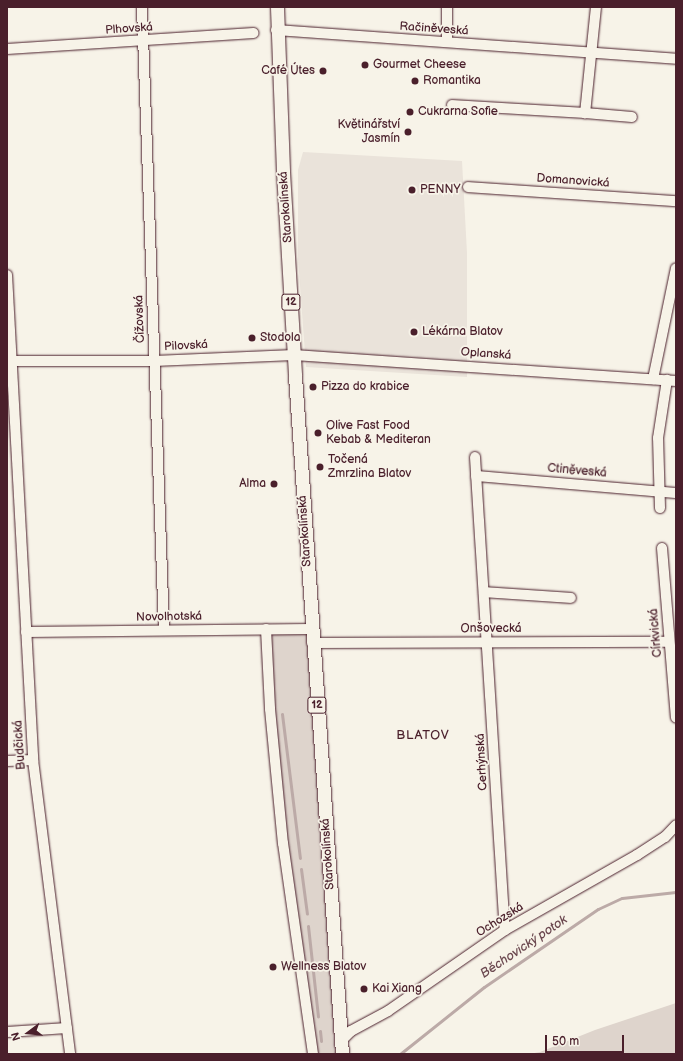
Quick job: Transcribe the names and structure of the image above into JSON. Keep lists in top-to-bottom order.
{
  "streets": {
    "main road": ["Starokolínská", "12"],
    "street": [
      "Plhovská",
      "Račiněveská",
      "Domanovická",
      "Čížovská",
      "Pilovská",
      "Oplanská",
      "Ctiněveská",
      "Novolhotská",
      "Onšovecká",
      "Církvická",
      "Budčická",
      "Cerhýnská",
      "Ochozská"
    ]
  },
  "crossings": [
    ["Plhovská", "Čížovská"],
    ["Račiněveská", "Starokolínská"],
    ["Starokolínská", "Pilovská"],
    ["Starokolínská", "Oplanská"],
    ["Starokolínská", "Novolhotská"],
    ["Starokolínská", "Onšovecká"],
    ["Starokolínská", "Ochozská"],
    ["Čížovská", "Pilovská"],
    ["Čížovská", "Novolhotská"],
    ["Pilovská", "Oplanská"],
    ["Pilovská", "Budčická"],
    ["Ctiněveská", "Cerhýnská"],
    ["Novolhotská", "Budčická"],
    ["Onšovecká", "Církvická"],
    ["Onšovecká", "Cerhýnská"],
    ["Cerhýnská", "Ochozská"]
  ],
  "districts": ["BLATOV"],
  "water": ["Běchovický potok"],
  "places": [
    "Gourmet Cheese",
    "Café Útes",
    "Romantika",
    "Cukrarna Sofie",
    "Květinářství Jasmín",
    "PENNY",
    "Lékárna Blatov",
    "Stodola",
    "Pizza do krabice",
    "Olive Fast Food Kebab & Mediteran",
    "Točená Zmrzlina Blatov",
    "Alma",
    "Wellness Blatov",
    "Kai Xiang"
  ],
  "scale_bar": "50 m",
  "north": "left"
}
